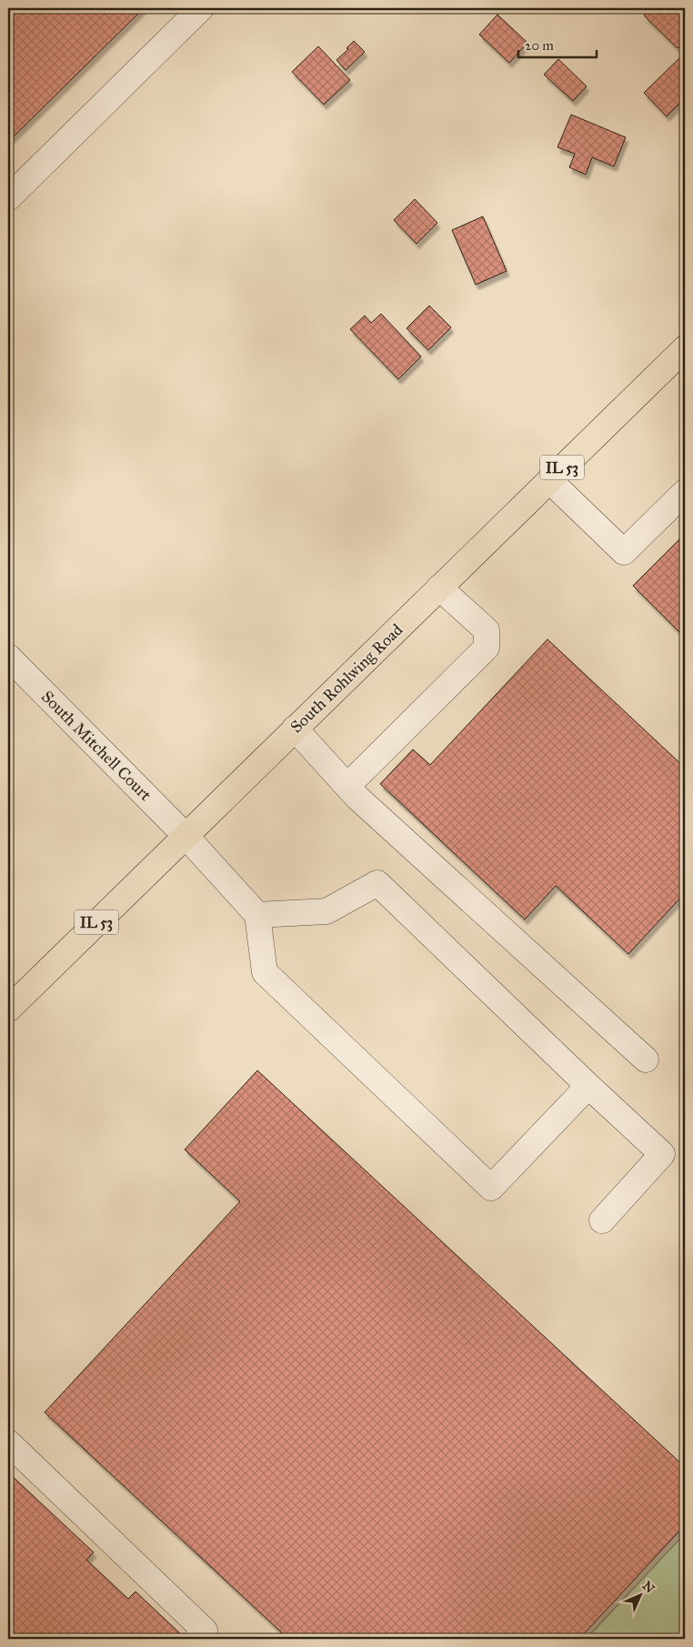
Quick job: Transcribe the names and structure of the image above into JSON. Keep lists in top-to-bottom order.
{
  "streets": {
    "main road": ["IL 53", "South Rohlwing Road"],
    "street": ["South Mitchell Court"]
  },
  "crossings": [
    ["South Rohlwing Road", "South Mitchell Court"]
  ],
  "scale_bar": "20 m",
  "north": "top right"
}
